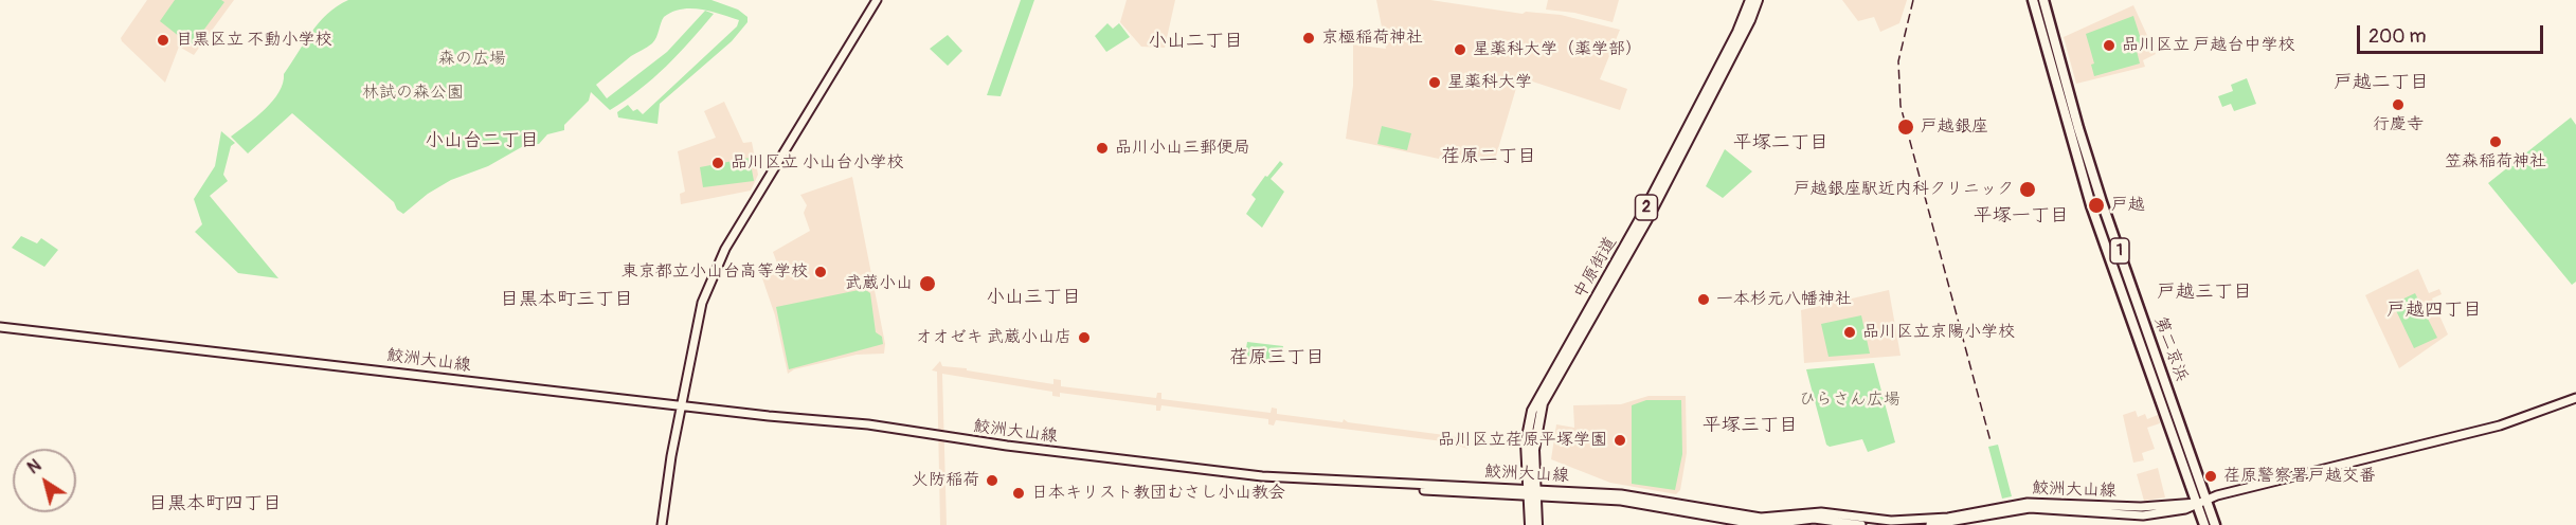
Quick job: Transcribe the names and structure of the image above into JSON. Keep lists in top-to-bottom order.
{
  "streets": {
    "highway": ["1", "第二京浜"],
    "main road": ["2", "中原街道", "鮫洲大山線"]
  },
  "crossings": [
    ["中原街道", "鮫洲大山線"],
    ["第二京浜", "鮫洲大山線"]
  ],
  "districts": [
    "小山二丁目",
    "戸越二丁目",
    "小山台二丁目",
    "平塚二丁目",
    "荏原二丁目",
    "平塚一丁目",
    "戸越三丁目",
    "小山三丁目",
    "目黒本町三丁目",
    "戸越四丁目",
    "荏原三丁目",
    "平塚三丁目",
    "目黒本町四丁目"
  ],
  "parks": ["森の広場", "林試の森公園", "ひらさん広場"],
  "places": [
    "京極稲荷神社",
    "目黒区立 不動小学校",
    "品川区立 戸越台中学校",
    "星薬科大学（薬学部）",
    "星薬科大学",
    "行慶寺",
    "戸越銀座",
    "笠森稲荷神社",
    "品川小山三郵便局",
    "品川区立 小山台小学校",
    "戸越銀座駅近内科クリニック",
    "戸越",
    "東京都立小山台高等学校",
    "武蔵小山",
    "一本杉元八幡神社",
    "品川区立京陽小学校",
    "オオゼキ 武蔵小山店",
    "品川区立荏原平塚学園",
    "荏原警察署戸越交番",
    "火防稲荷",
    "日本キリスト教団むさし小山教会"
  ],
  "scale_bar": "200 m",
  "north": "top left"
}
